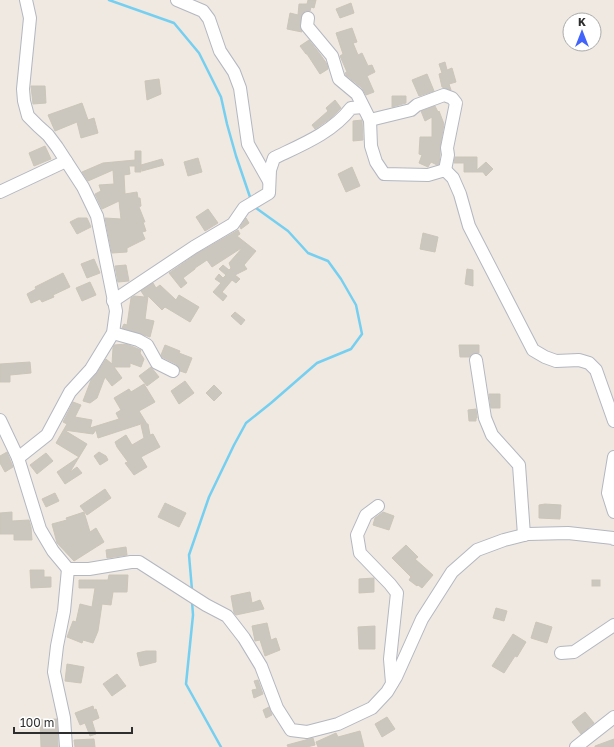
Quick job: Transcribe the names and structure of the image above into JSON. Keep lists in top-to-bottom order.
{
  "scale_bar": "100 m",
  "north": "top"
}
